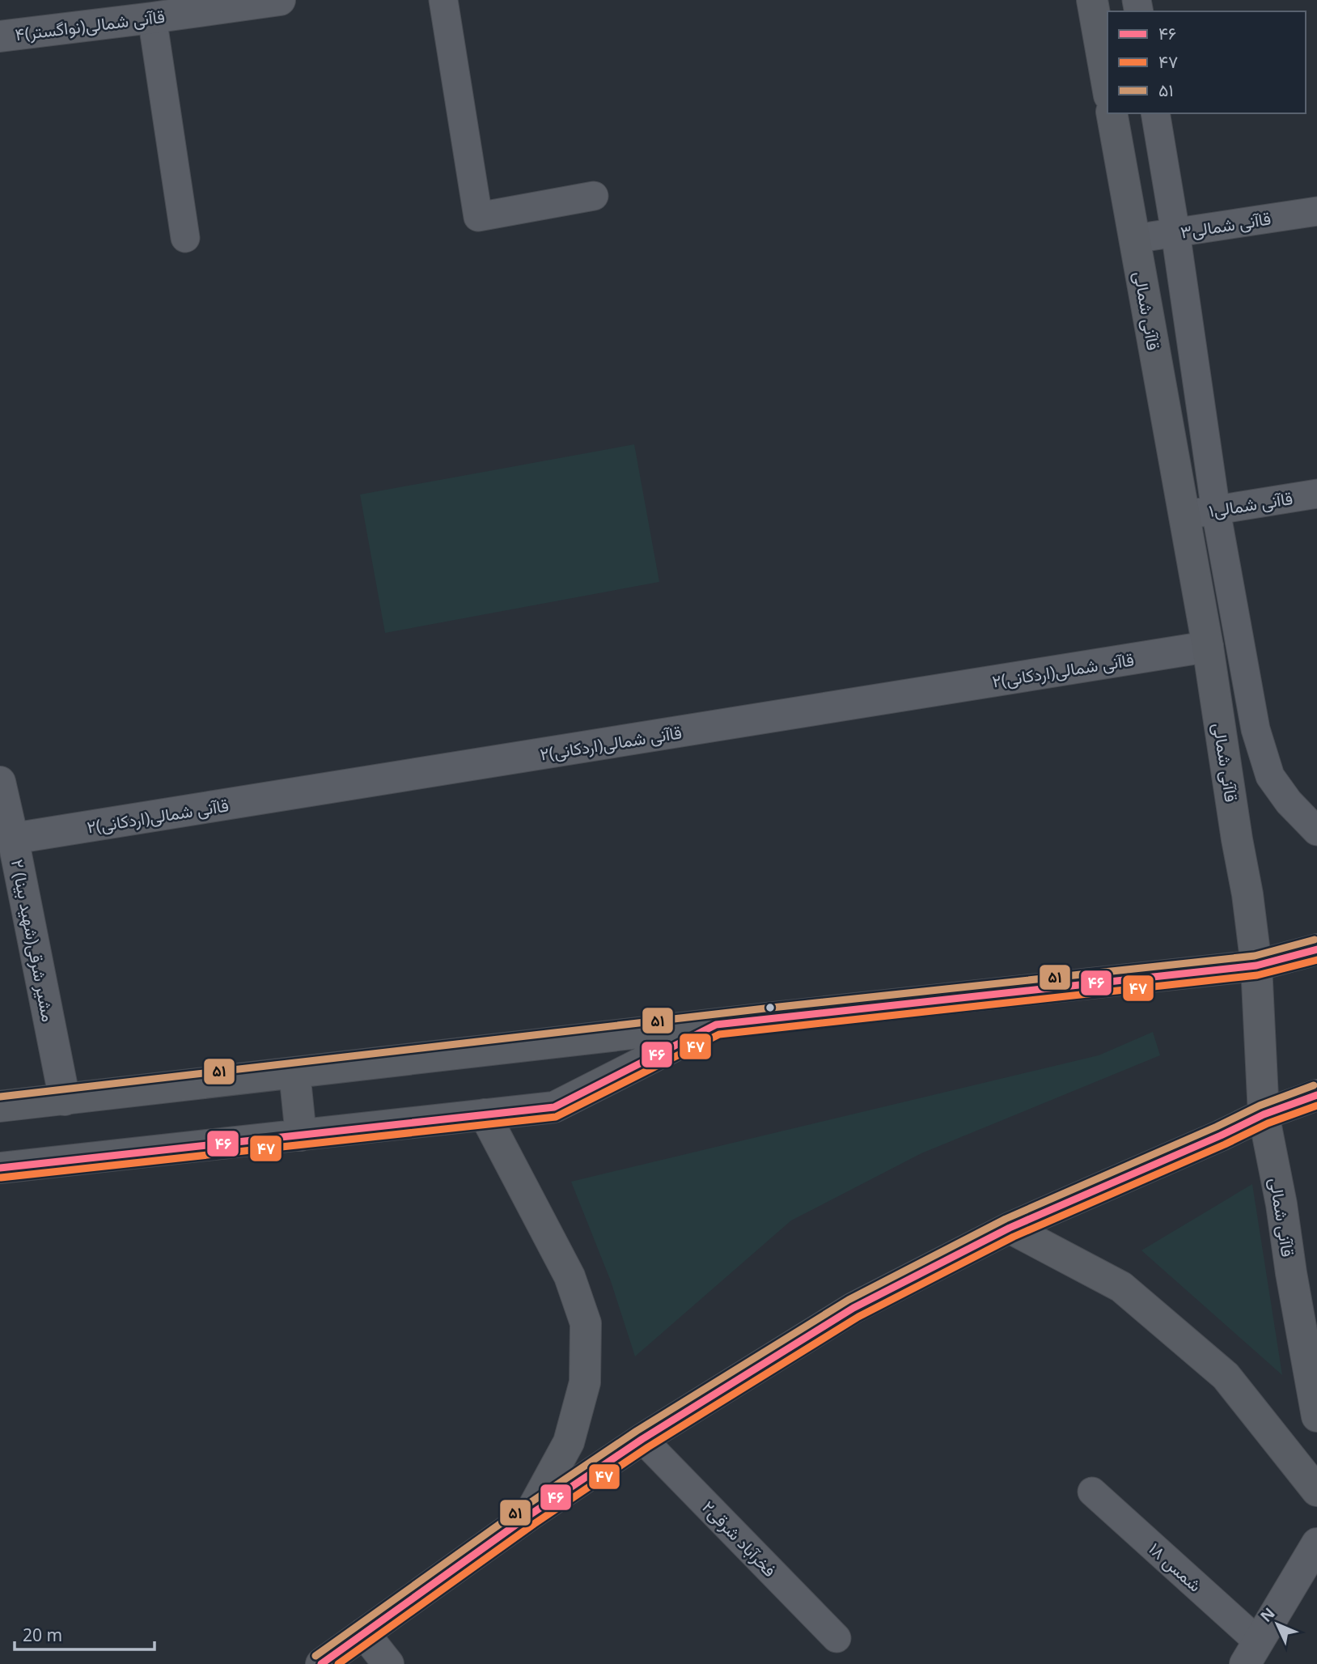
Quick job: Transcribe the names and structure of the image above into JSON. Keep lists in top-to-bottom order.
{
  "streets": {
    "main road": ["قاآنی شمالی"],
    "street": ["۴قاآنی شمالی(نواگستر)", "۲قاآنی شمالی(اردکانی)", "۲ مشیر شرقی(شهید بینا)"],
    "lane": [
      "قاآنی شمالی۳",
      "قاآنی شمالی۱",
      "۲فخرآباد شرقی",
      "شمس ۱۸"
    ]
  },
  "crossings": [
    ["قاآنی شمالی۳", "قاآنی شمالی"],
    ["قاآنی شمالی", "قاآنی شمالی۱"],
    ["قاآنی شمالی", "۲قاآنی شمالی(اردکانی)"],
    ["۲قاآنی شمالی(اردکانی)", "۲ مشیر شرقی(شهید بینا)"]
  ],
  "lines": ["transit line ۵۱", "transit line ۴۶", "transit line ۴۷"],
  "legend": ["۴۶", "۴۷", "۵۱"],
  "scale_bar": "20 m",
  "north": "top left"
}
